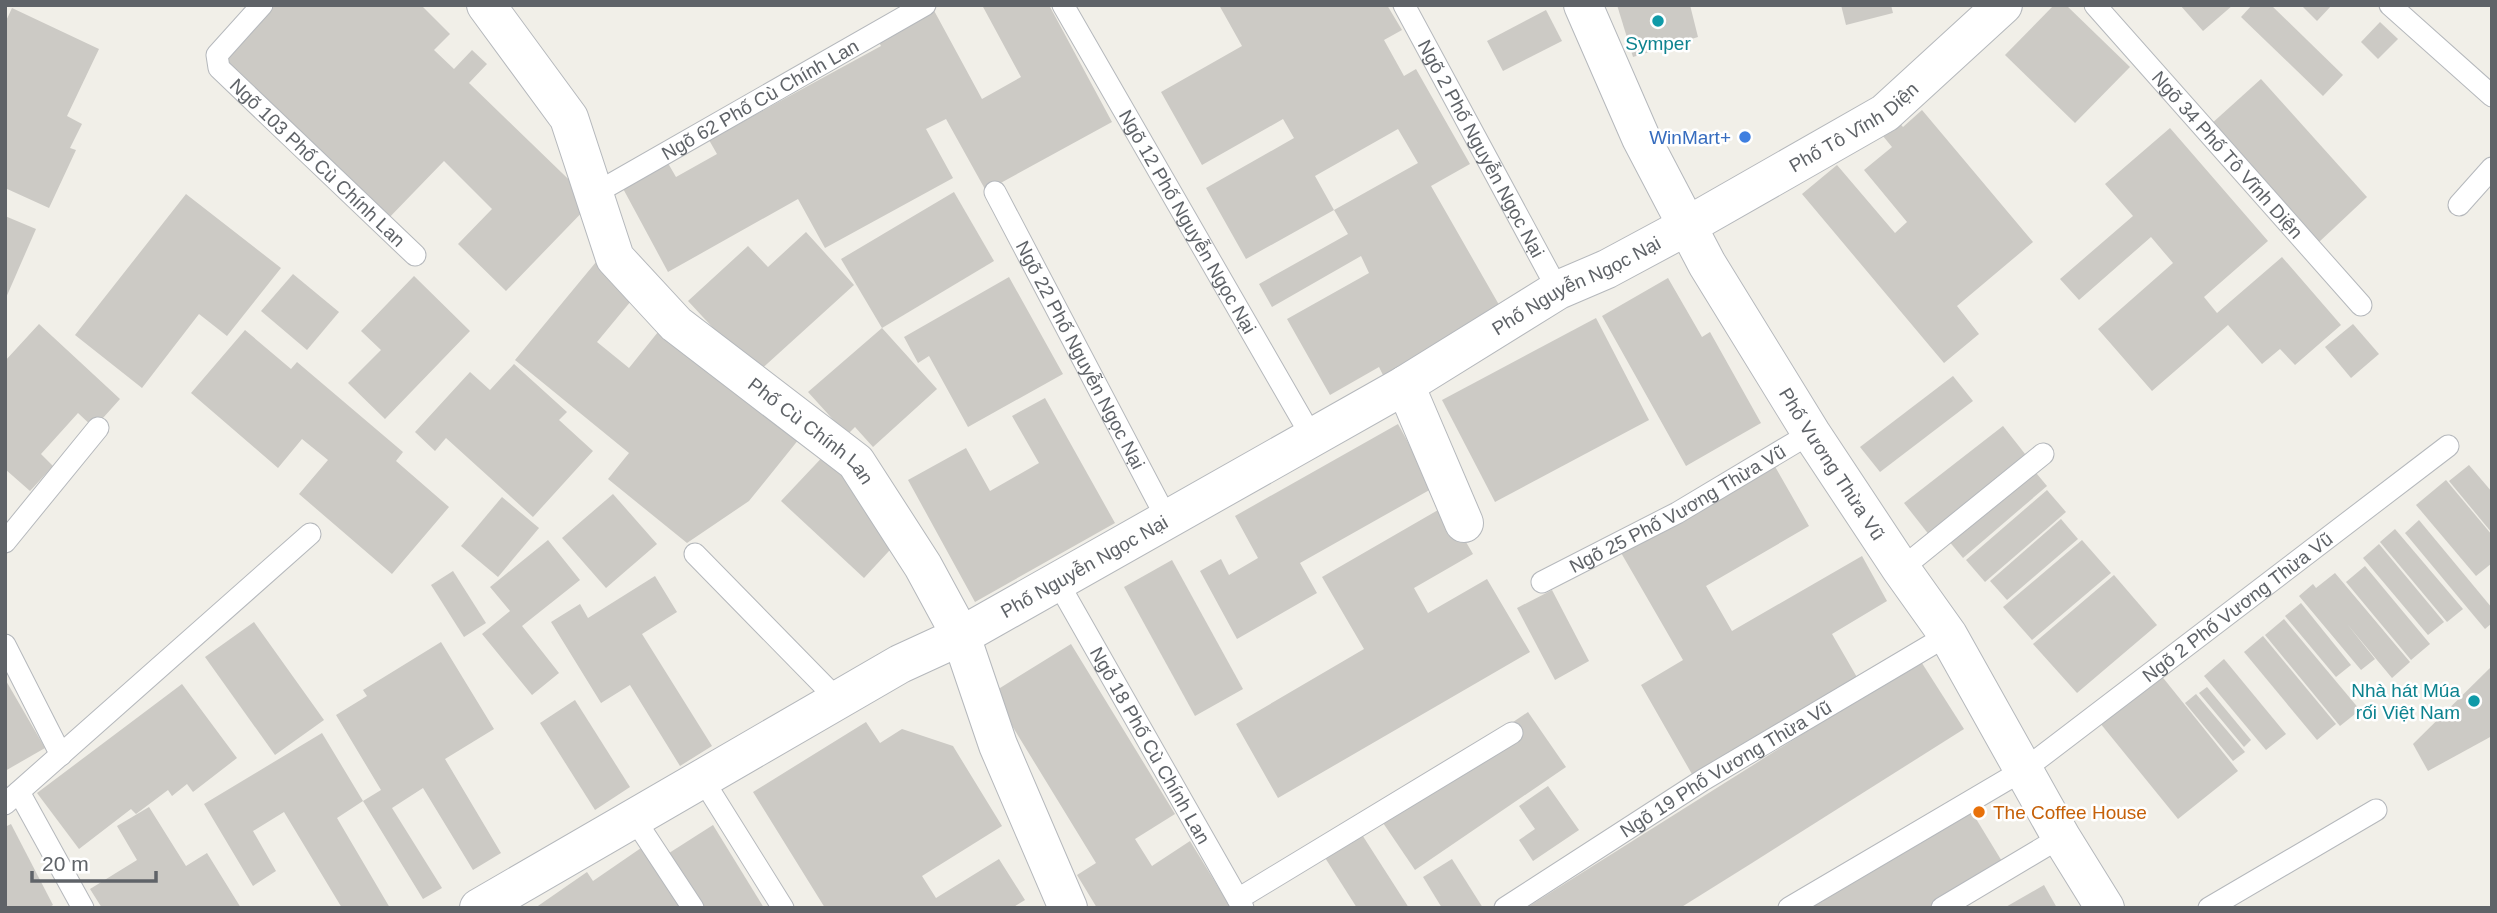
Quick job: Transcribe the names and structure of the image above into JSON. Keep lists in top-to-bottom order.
{
  "streets": {
    "street": [
      "Phố Tô Vĩnh Diện",
      "Phố Nguyễn Ngọc Nại",
      "Phố Cù Chính Lan",
      "Phố Vương Thừa Vũ"
    ],
    "lane": [
      "Ngõ 62 Phố Cù Chính Lan",
      "Ngõ 2 Phố Nguyễn Ngọc Nại",
      "Ngõ 34 Phố Tô Vĩnh Diện",
      "Ngõ 103 Phố Cù Chính Lan",
      "Ngõ 12 Phố Nguyễn Ngọc Nại",
      "Ngõ 22 Phố Nguyễn Ngọc Nại",
      "Ngõ 25 Phố Vương Thừa Vũ",
      "Ngõ 2 Phố Vương Thừa Vũ",
      "Ngõ 18 Phố Cù Chính Lan",
      "Ngõ 19 Phố Vương Thừa Vũ"
    ]
  },
  "crossings": [
    ["Ngõ 62 Phố Cù Chính Lan", "Phố Cù Chính Lan"],
    ["Phố Tô Vĩnh Diện", "Phố Nguyễn Ngọc Nại"],
    ["Phố Tô Vĩnh Diện", "Phố Vương Thừa Vũ"],
    ["Ngõ 2 Phố Nguyễn Ngọc Nại", "Phố Nguyễn Ngọc Nại"],
    ["Ngõ 12 Phố Nguyễn Ngọc Nại", "Phố Nguyễn Ngọc Nại"],
    ["Phố Nguyễn Ngọc Nại", "Ngõ 22 Phố Nguyễn Ngọc Nại"],
    ["Phố Nguyễn Ngọc Nại", "Phố Cù Chính Lan"],
    ["Phố Nguyễn Ngọc Nại", "Phố Vương Thừa Vũ"],
    ["Phố Nguyễn Ngọc Nại", "Ngõ 18 Phố Cù Chính Lan"],
    ["Phố Vương Thừa Vũ", "Ngõ 25 Phố Vương Thừa Vũ"],
    ["Phố Vương Thừa Vũ", "Ngõ 2 Phố Vương Thừa Vũ"],
    ["Phố Vương Thừa Vũ", "Ngõ 19 Phố Vương Thừa Vũ"]
  ],
  "places": [
    "Symper",
    "WinMart+",
    "Nhà hát Múa rối Việt Nam",
    "The Coffee House"
  ],
  "scale_bar": "20 m"
}
